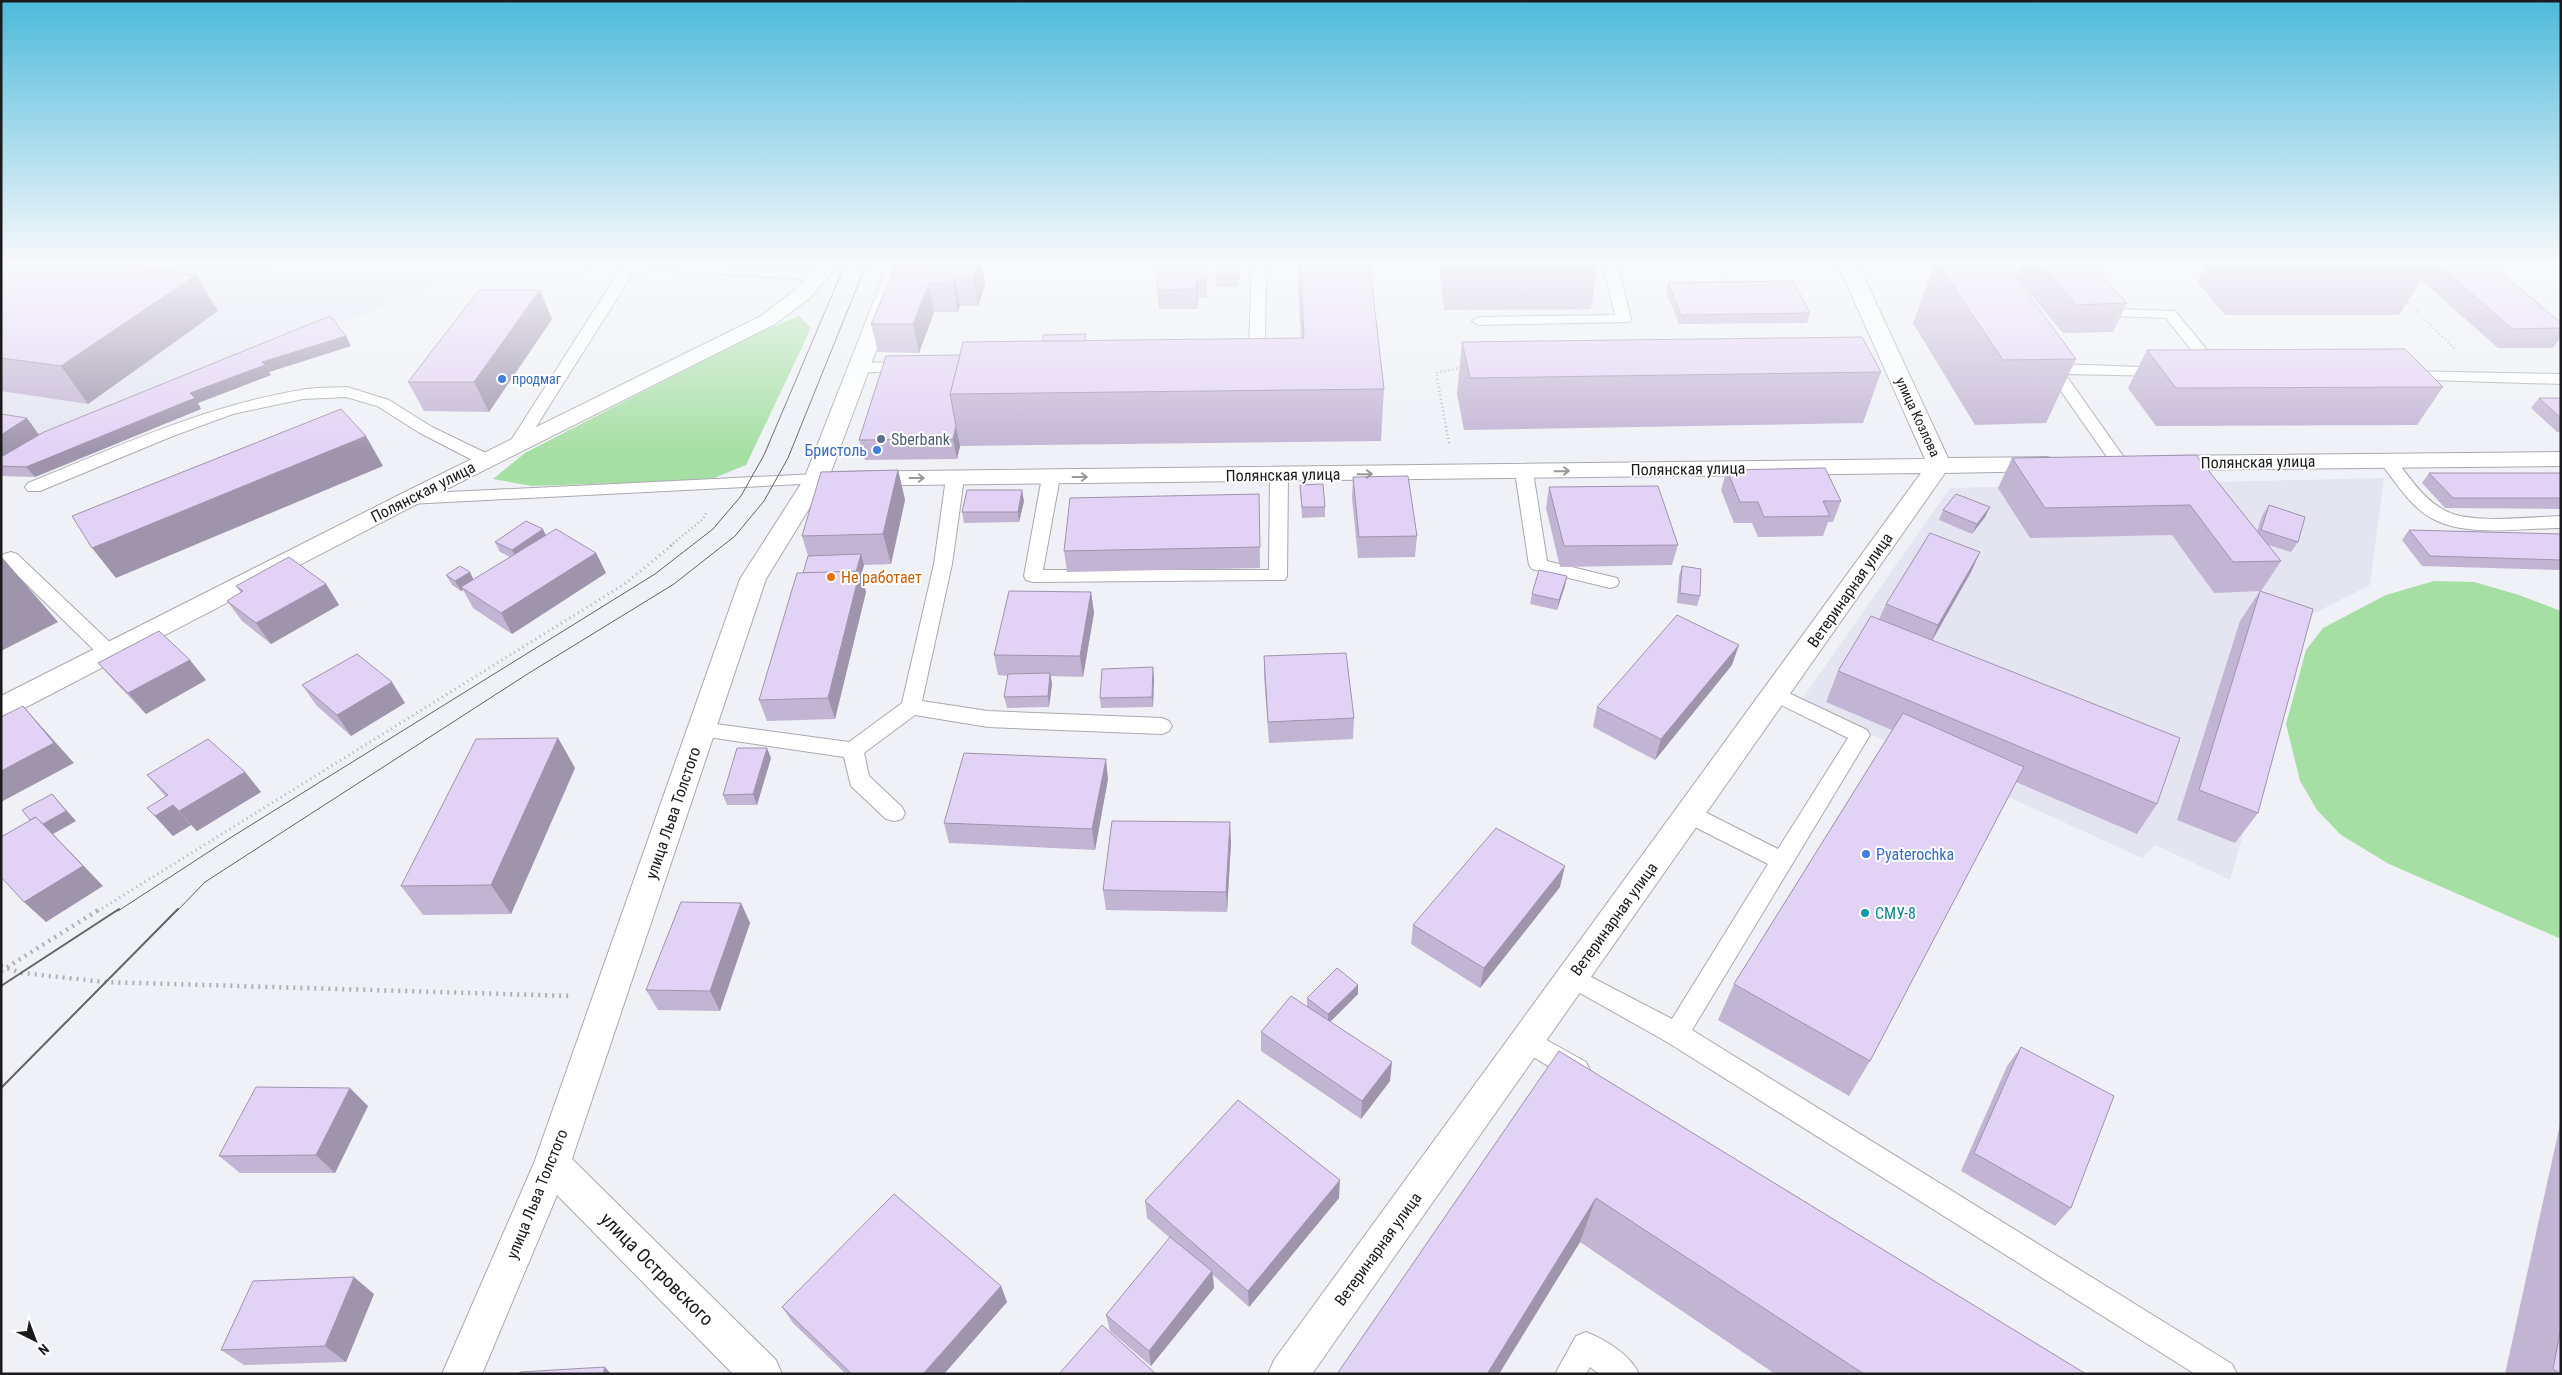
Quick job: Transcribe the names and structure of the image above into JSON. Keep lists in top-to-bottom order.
{
  "streets": {
    "street": [
      "улица Козлова",
      "Полянская улица",
      "Ветеринарная улица",
      "улица Льва Толстого",
      "улица Островского"
    ]
  },
  "crossings": [
    ["улица Козлова", "Полянская улица"],
    ["улица Козлова", "Ветеринарная улица"],
    ["Полянская улица", "Ветеринарная улица"],
    ["Полянская улица", "улица Льва Толстого"],
    ["улица Льва Толстого", "улица Островского"]
  ],
  "one_way": ["Полянская улица"],
  "places": [
    "продмаг",
    "Sberbank",
    "Бристоль",
    "Не работает",
    "Pyaterochka",
    "СМУ-8"
  ],
  "north": "bottom right"
}
